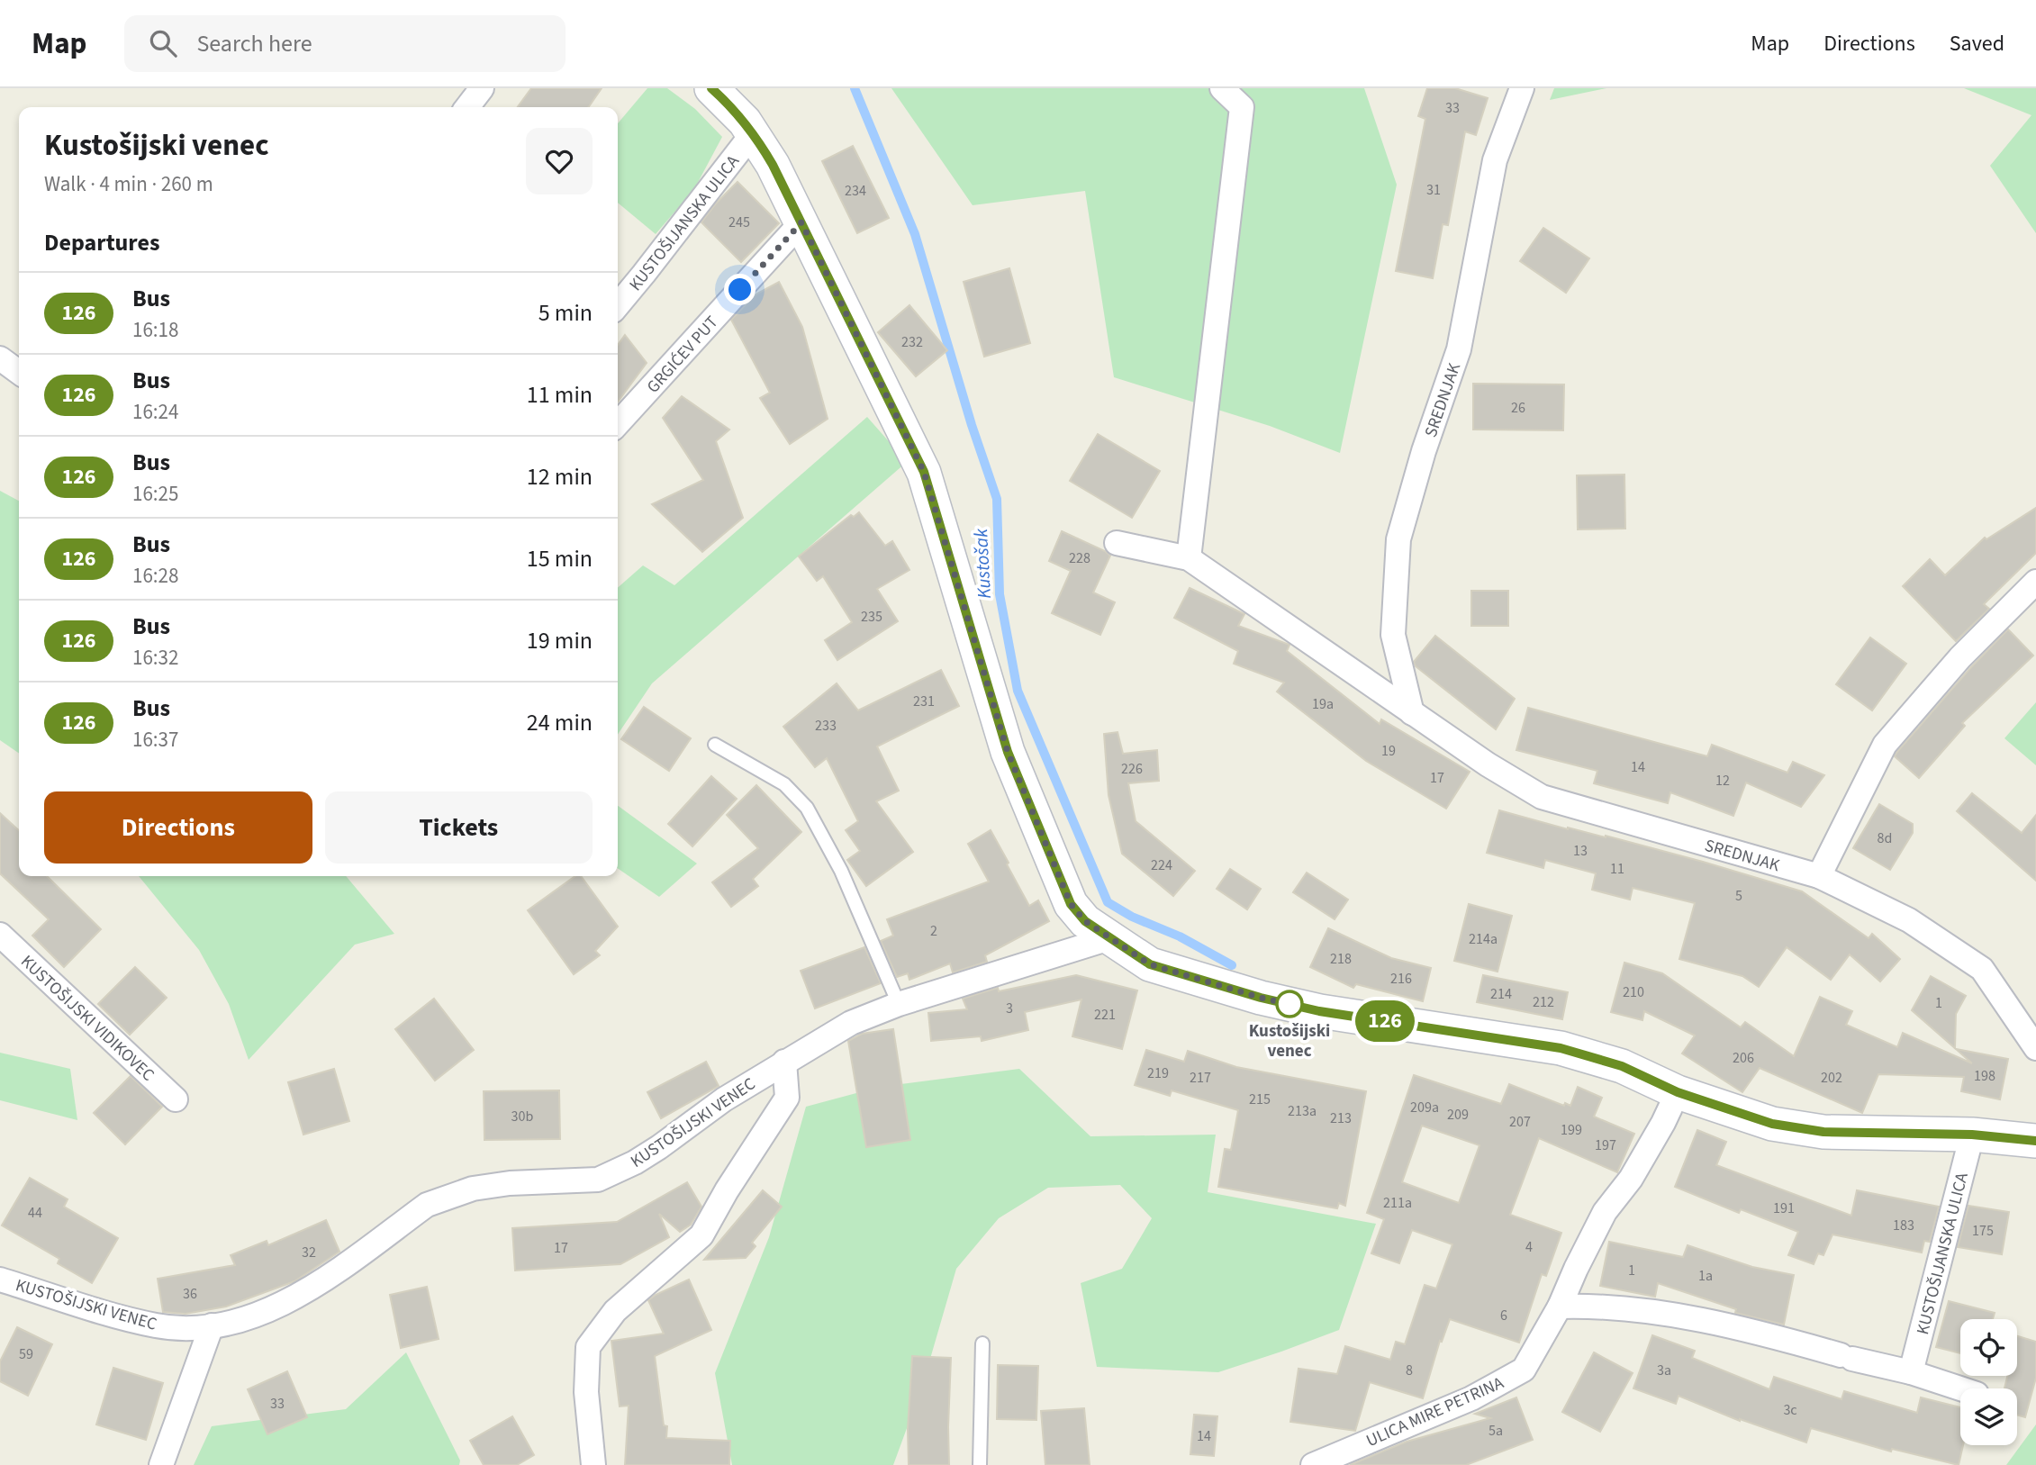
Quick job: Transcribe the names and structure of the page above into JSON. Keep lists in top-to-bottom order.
{
  "streets": {
    "street": [
      "KUSTOŠIJANSKA ULICA",
      "GRGIĆEV PUT",
      "SREDNJAK",
      "KUSTOŠIJSKI VIDIKOVEC",
      "KUSTOŠIJSKI VENEC",
      "ULICA MIRE PETRINA"
    ]
  },
  "crossings": [
    ["KUSTOŠIJANSKA ULICA", "GRGIĆEV PUT"],
    ["KUSTOŠIJANSKA ULICA", "KUSTOŠIJSKI VENEC"],
    ["KUSTOŠIJANSKA ULICA", "ULICA MIRE PETRINA"]
  ],
  "water": ["Kustošak"],
  "places": ["Kustošijski venec"],
  "lines": ["bus line 126"],
  "house_numbers": [
    "33",
    "31",
    "234",
    "245",
    "232",
    "26",
    "228",
    "235",
    "231",
    "19a",
    "233",
    "19",
    "14",
    "226",
    "17",
    "12",
    "8d",
    "13",
    "224",
    "11",
    "5",
    "2",
    "214a",
    "218",
    "216",
    "210",
    "214",
    "212",
    "1",
    "3",
    "221",
    "206",
    "219",
    "198",
    "217",
    "202",
    "215",
    "209a",
    "213a",
    "209",
    "30b",
    "213",
    "207",
    "199",
    "197",
    "211a",
    "191",
    "44",
    "183",
    "175",
    "4",
    "17",
    "32",
    "1",
    "1a",
    "36",
    "6",
    "59",
    "8",
    "3a",
    "33",
    "3c",
    "5a",
    "14"
  ],
  "page": {
    "header": "Map",
    "search": "Search here",
    "nav": ["Map", "Directions", "Saved"],
    "on_map": "126",
    "heading": [
      ["Kustošijski venec", "Walk · 4 min · 260 m"],
      "Departures"
    ],
    "list": [
      {
        "mark": "126",
        "name": "Bus",
        "note": "16:18",
        "value": "5 min"
      },
      {
        "mark": "126",
        "name": "Bus",
        "note": "16:24",
        "value": "11 min"
      },
      {
        "mark": "126",
        "name": "Bus",
        "note": "16:25",
        "value": "12 min"
      },
      {
        "mark": "126",
        "name": "Bus",
        "note": "16:28",
        "value": "15 min"
      },
      {
        "mark": "126",
        "name": "Bus",
        "note": "16:32",
        "value": "19 min"
      },
      {
        "mark": "126",
        "name": "Bus",
        "note": "16:37",
        "value": "24 min"
      }
    ],
    "buttons": ["Directions", "Tickets"]
  }
}
